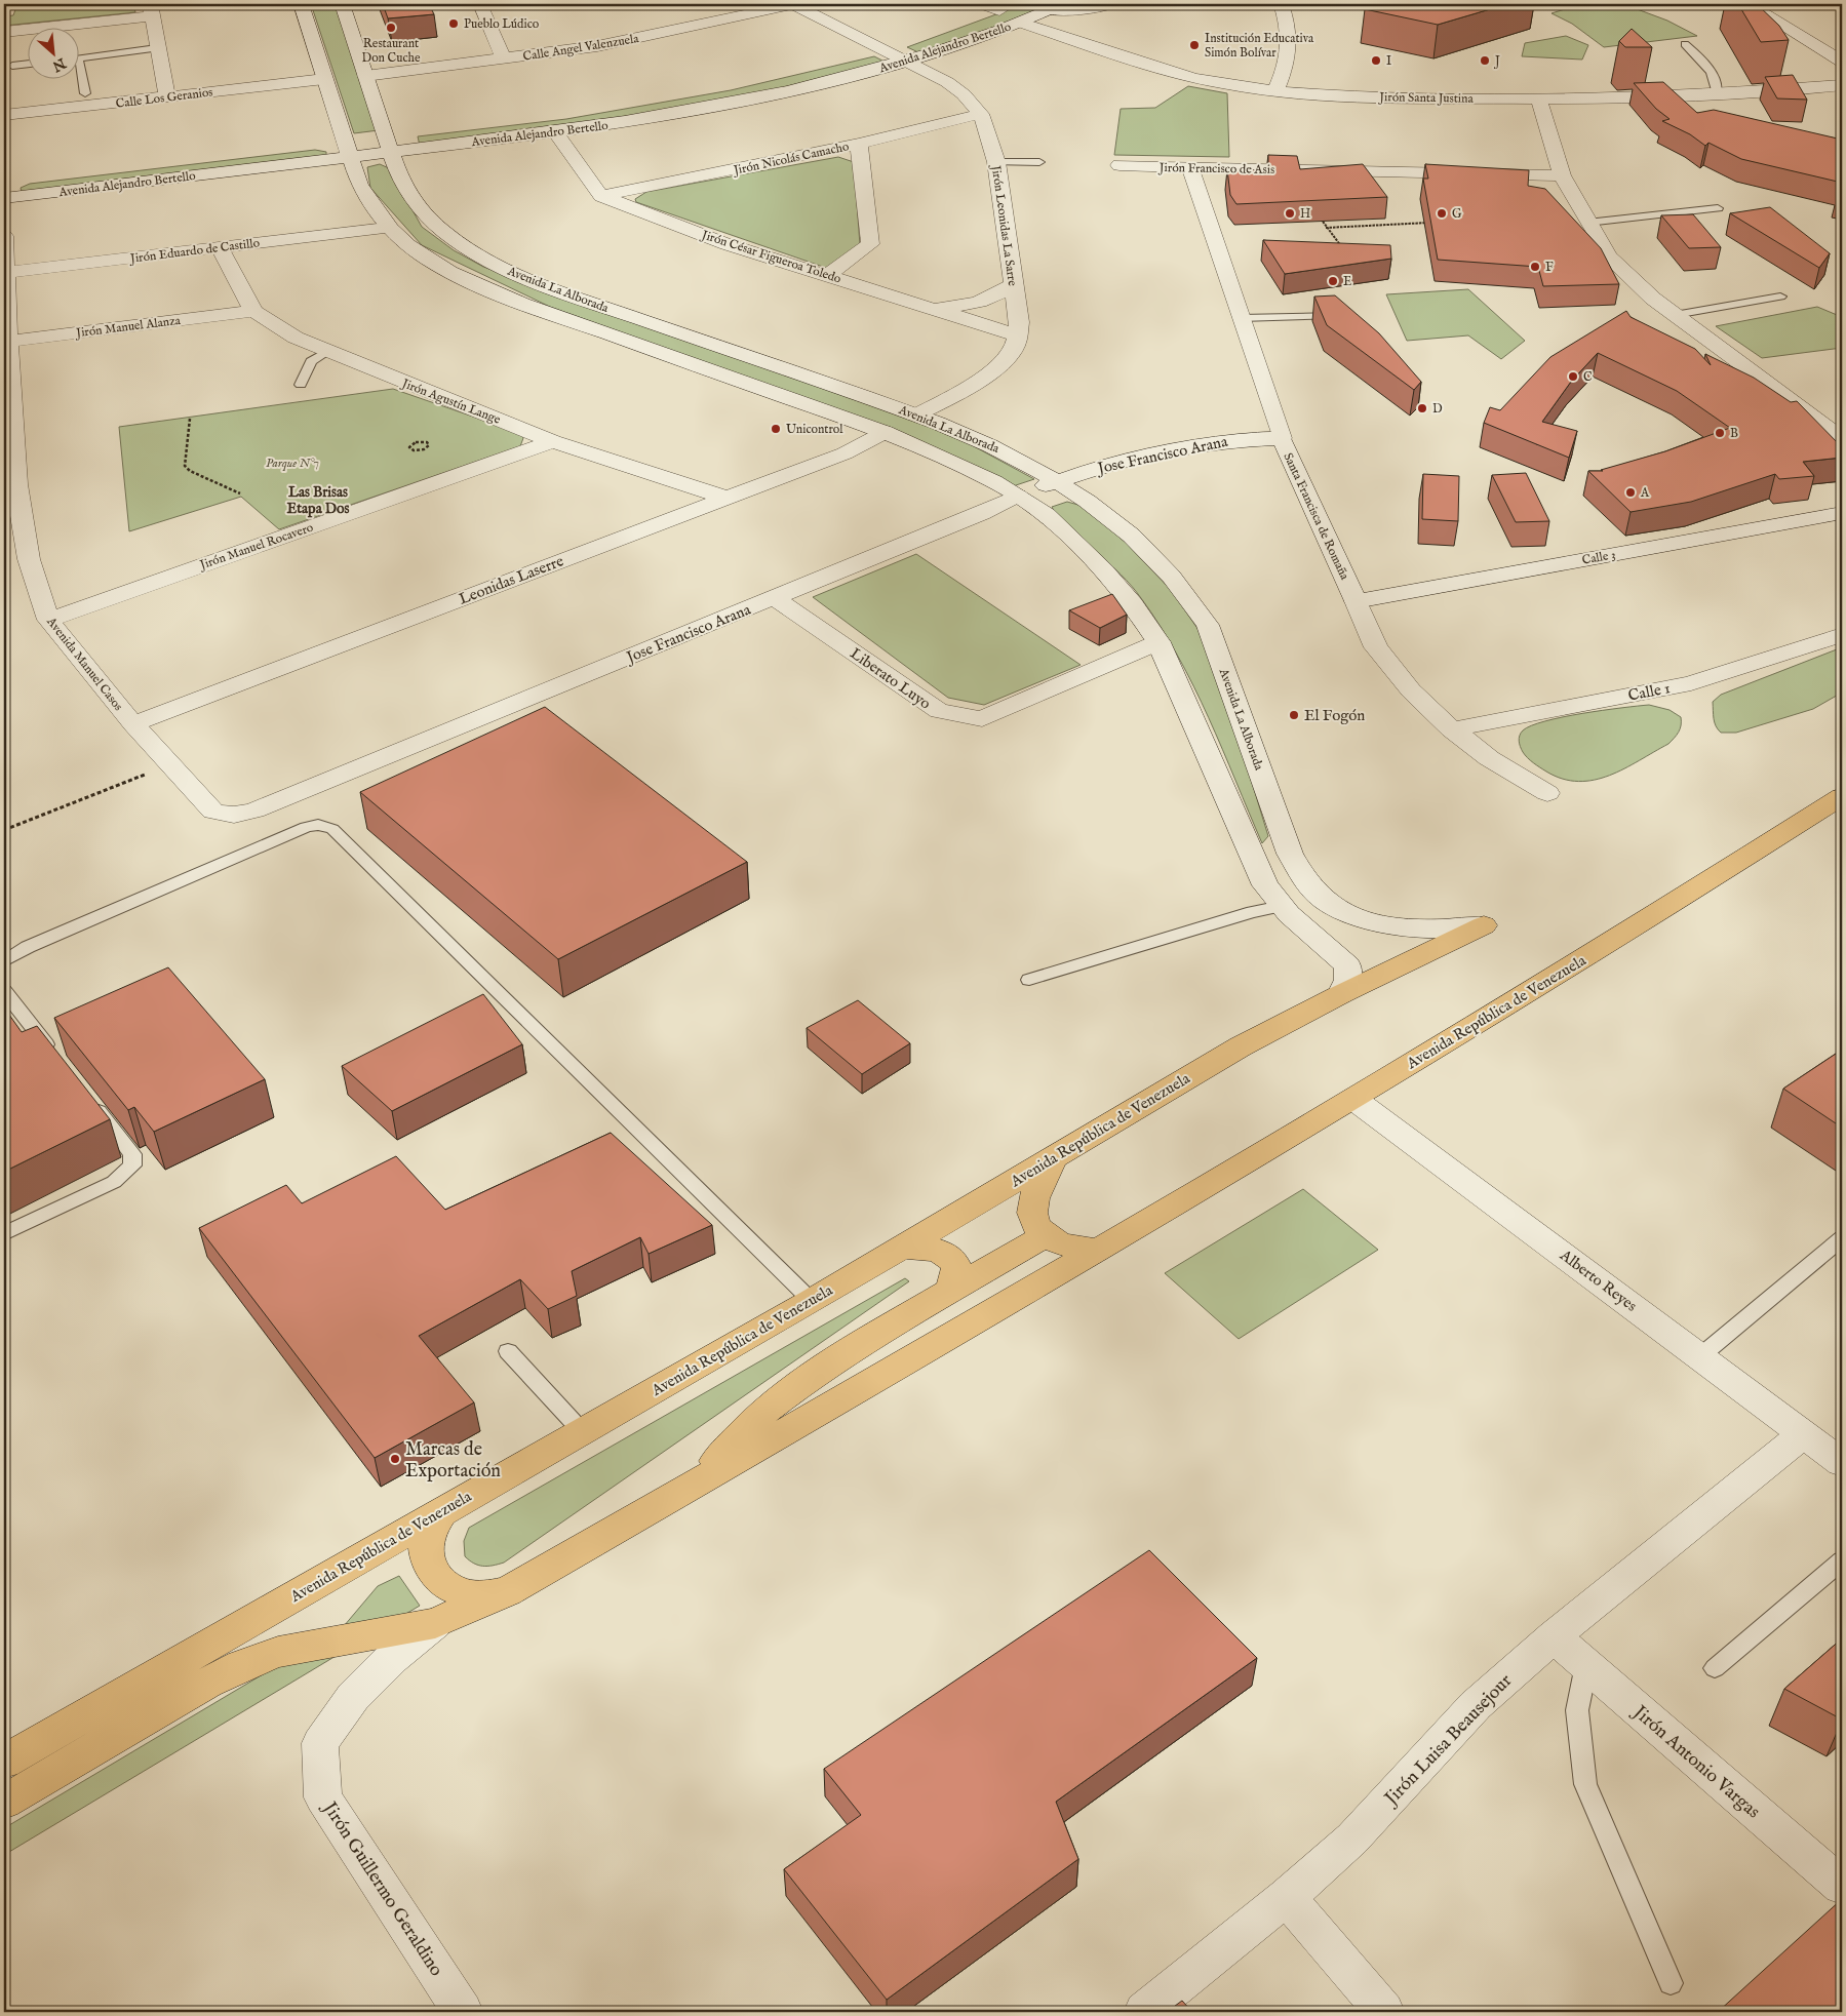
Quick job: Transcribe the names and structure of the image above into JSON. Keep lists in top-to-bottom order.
{
  "streets": {
    "main road": ["Avenida República de Venezuela"],
    "street": [
      "Calle Angel Valenzuela",
      "Avenida Alejandro Bertello",
      "Calle Los Geranios",
      "Jirón Santa Justina",
      "Jirón Nicolás Camacho",
      "Jirón Francisco de Asis",
      "Jirón Leonidas La Sarre",
      "Jirón Eduardo de Castillo",
      "Jirón César Figueroa Toledo",
      "Avenida La Alborada",
      "Jirón Manuel Alanza",
      "Jirón Agustín Lange",
      "Jose Francisco Arana",
      "Santa Francisca de Romaña",
      "Jirón Manuel Rocavero",
      "Calle 3",
      "Leonidas Laserre",
      "Avenida Manuel Casos",
      "Liberato Luyo",
      "Calle 1",
      "Alberto Reyes",
      "Jirón Luisa Beausejour",
      "Jirón Antonio Vargas",
      "Jirón Guillermo Geraldino"
    ]
  },
  "crossings": [
    ["Calle Angel Valenzuela", "Jirón Leonidas La Sarre"],
    ["Calle Angel Valenzuela", "Avenida La Alborada"],
    ["Avenida Alejandro Bertello", "Jirón Santa Justina"],
    ["Avenida Alejandro Bertello", "Jirón Leonidas La Sarre"],
    ["Avenida Alejandro Bertello", "Avenida La Alborada"],
    ["Calle Los Geranios", "Avenida La Alborada"],
    ["Jirón Nicolás Camacho", "Jirón Leonidas La Sarre"],
    ["Jirón Nicolás Camacho", "Jirón César Figueroa Toledo"],
    ["Jirón Francisco de Asis", "Santa Francisca de Romaña"],
    ["Jirón Leonidas La Sarre", "Jirón César Figueroa Toledo"],
    ["Jirón Eduardo de Castillo", "Avenida La Alborada"],
    ["Jirón Eduardo de Castillo", "Jirón Agustín Lange"],
    ["Jirón Eduardo de Castillo", "Avenida Manuel Casos"],
    ["Avenida La Alborada", "Jose Francisco Arana"],
    ["Avenida La Alborada", "Leonidas Laserre"],
    ["Avenida La Alborada", "Liberato Luyo"],
    ["Avenida La Alborada", "Avenida República de Venezuela"],
    ["Jirón Manuel Alanza", "Jirón Agustín Lange"],
    ["Jirón Manuel Alanza", "Avenida Manuel Casos"],
    ["Jirón Agustín Lange", "Jirón Manuel Rocavero"],
    ["Jirón Agustín Lange", "Leonidas Laserre"],
    ["Jose Francisco Arana", "Santa Francisca de Romaña"],
    ["Jose Francisco Arana", "Leonidas Laserre"],
    ["Jose Francisco Arana", "Avenida Manuel Casos"],
    ["Jose Francisco Arana", "Liberato Luyo"],
    ["Santa Francisca de Romaña", "Calle 3"],
    ["Santa Francisca de Romaña", "Calle 1"],
    ["Jirón Manuel Rocavero", "Avenida Manuel Casos"],
    ["Leonidas Laserre", "Avenida Manuel Casos"],
    ["Avenida República de Venezuela", "Alberto Reyes"],
    ["Avenida República de Venezuela", "Jirón Guillermo Geraldino"],
    ["Alberto Reyes", "Jirón Luisa Beausejour"],
    ["Jirón Luisa Beausejour", "Jirón Antonio Vargas"]
  ],
  "districts": ["Las Brisas Etapa Dos"],
  "parks": ["Parque N°7"],
  "places": [
    "Pueblo Lúdico",
    "Restaurant Don Cuche",
    "Institución Educativa Simón Bolívar",
    "I",
    "J",
    "H",
    "G",
    "F",
    "E",
    "C",
    "D",
    "Unicontrol",
    "B",
    "A",
    "El Fogón",
    "Marcas de Exportación"
  ],
  "north": "bottom right"
}
